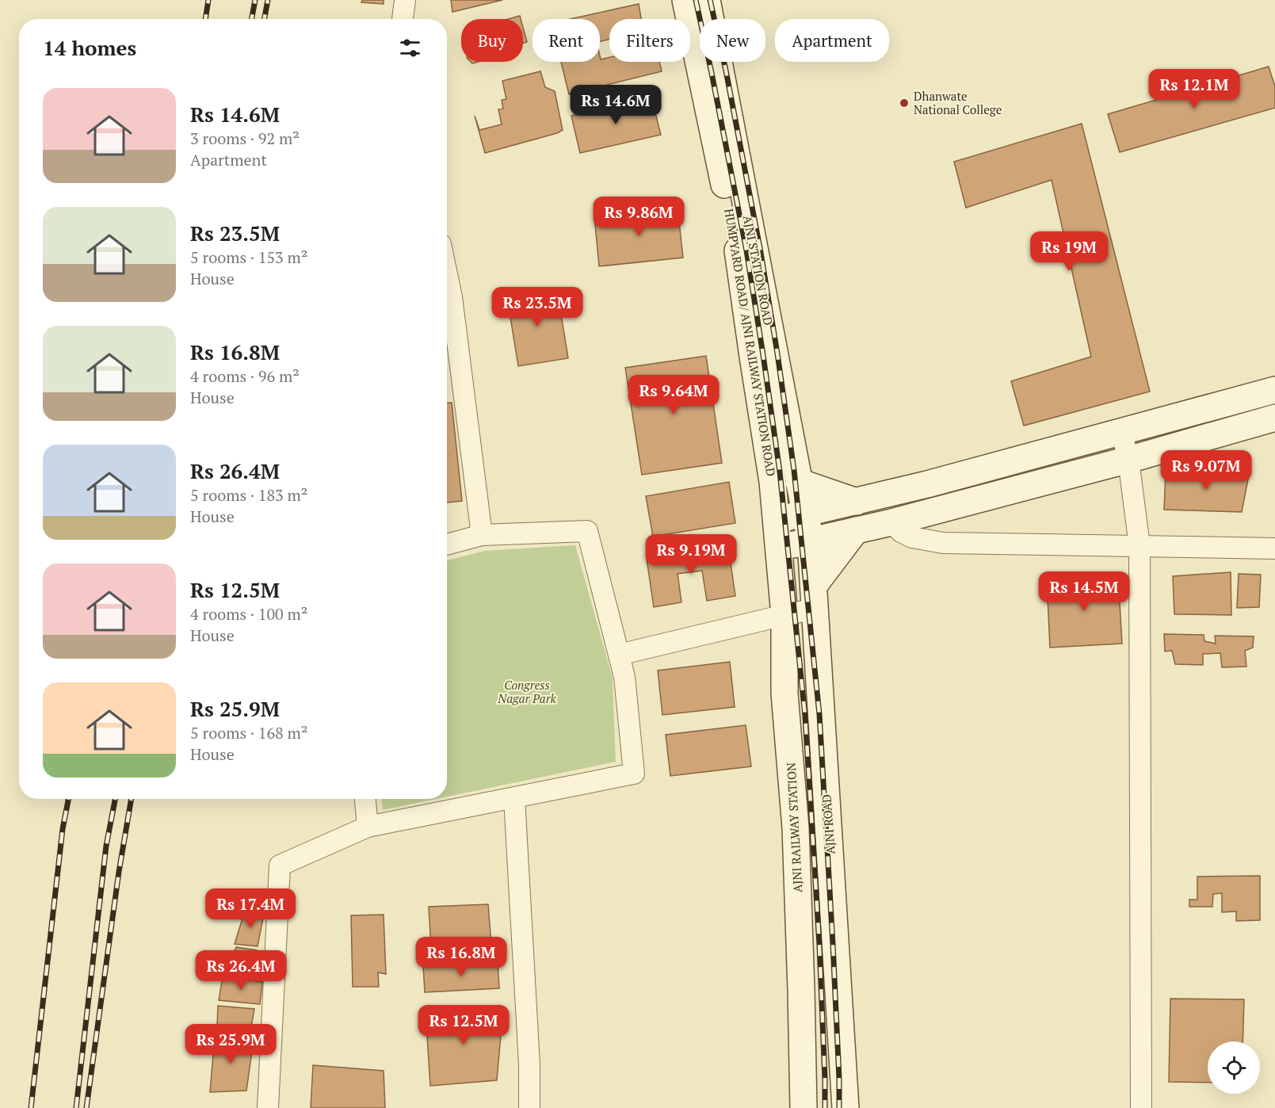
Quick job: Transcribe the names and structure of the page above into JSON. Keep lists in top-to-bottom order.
{
  "streets": {
    "main road": [
      "AJNI STATION ROAD",
      "HUMPYARD ROAD/ AJNI RAILWAY STATION ROAD",
      "AJNI ROAD",
      "AJNI RAILWAY STATION"
    ]
  },
  "crossings": [
    ["AJNI STATION ROAD", "HUMPYARD ROAD/ AJNI RAILWAY STATION ROAD"],
    ["AJNI STATION ROAD", "AJNI ROAD"],
    ["HUMPYARD ROAD/ AJNI RAILWAY STATION ROAD", "AJNI RAILWAY STATION"]
  ],
  "parks": ["Congress Nagar Park"],
  "places": ["Dhanwate National College"],
  "page": {
    "chip": [
      "Buy",
      "Rent",
      "Filters",
      "New",
      "Apartment"
    ],
    "heading": "14 homes",
    "price": [
      "Rs 12.1M",
      "Rs 14.6M",
      "Rs 9.86M",
      "Rs 19M",
      "Rs 23.5M",
      "Rs 9.64M",
      "Rs 9.07M",
      "Rs 9.19M",
      "Rs 14.5M",
      "Rs 17.4M",
      "Rs 16.8M",
      "Rs 26.4M",
      "Rs 12.5M",
      "Rs 25.9M"
    ],
    "list": [
      {
        "name": "Rs 14.6M",
        "note": "3 rooms · 92 m² · Apartment"
      },
      {
        "name": "Rs 23.5M",
        "note": "5 rooms · 153 m² · House"
      },
      {
        "name": "Rs 16.8M",
        "note": "4 rooms · 96 m² · House"
      },
      {
        "name": "Rs 26.4M",
        "note": "5 rooms · 183 m² · House"
      },
      {
        "name": "Rs 12.5M",
        "note": "4 rooms · 100 m² · House"
      },
      {
        "name": "Rs 25.9M",
        "note": "5 rooms · 168 m² · House"
      }
    ]
  }
}
